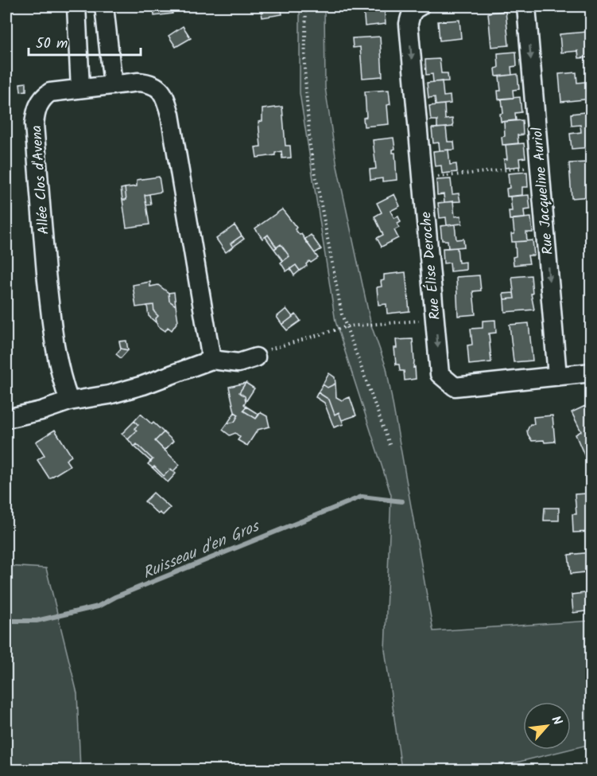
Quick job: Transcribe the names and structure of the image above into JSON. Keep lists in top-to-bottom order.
{
  "streets": {
    "street": ["Allée Clos d'Avena", "Rue Jacqueline Auriol", "Rue Élise Deroche"]
  },
  "crossings": [
    ["Rue Jacqueline Auriol", "Rue Élise Deroche"]
  ],
  "one_way": ["Rue Jacqueline Auriol"],
  "water": ["Ruisseau d'en Gros"],
  "scale_bar": "50 m",
  "north": "top right"
}
